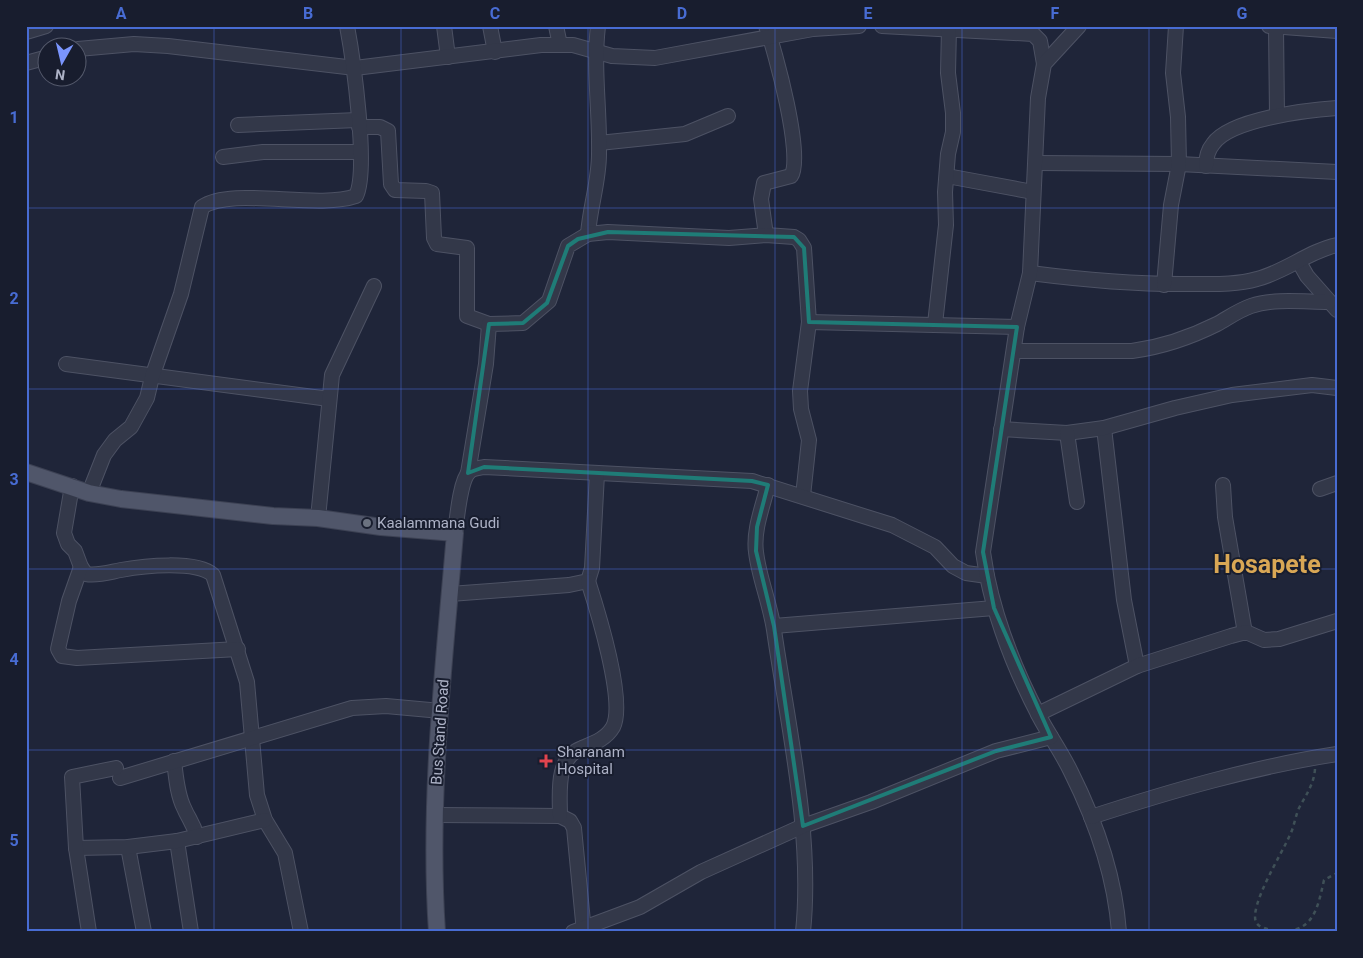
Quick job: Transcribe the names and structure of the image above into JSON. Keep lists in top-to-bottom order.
{
  "streets": {
    "main road": ["Bus Stand Road"]
  },
  "districts": ["Hosapete"],
  "places": {
    "other": ["Kaalammana Gudi"],
    "health": ["Sharanam Hospital"]
  },
  "north": "bottom",
  "grid": {
    "columns": [
      "A",
      "B",
      "C",
      "D",
      "E",
      "F",
      "G"
    ],
    "rows": [
      "1",
      "2",
      "3",
      "4",
      "5"
    ]
  }
}
